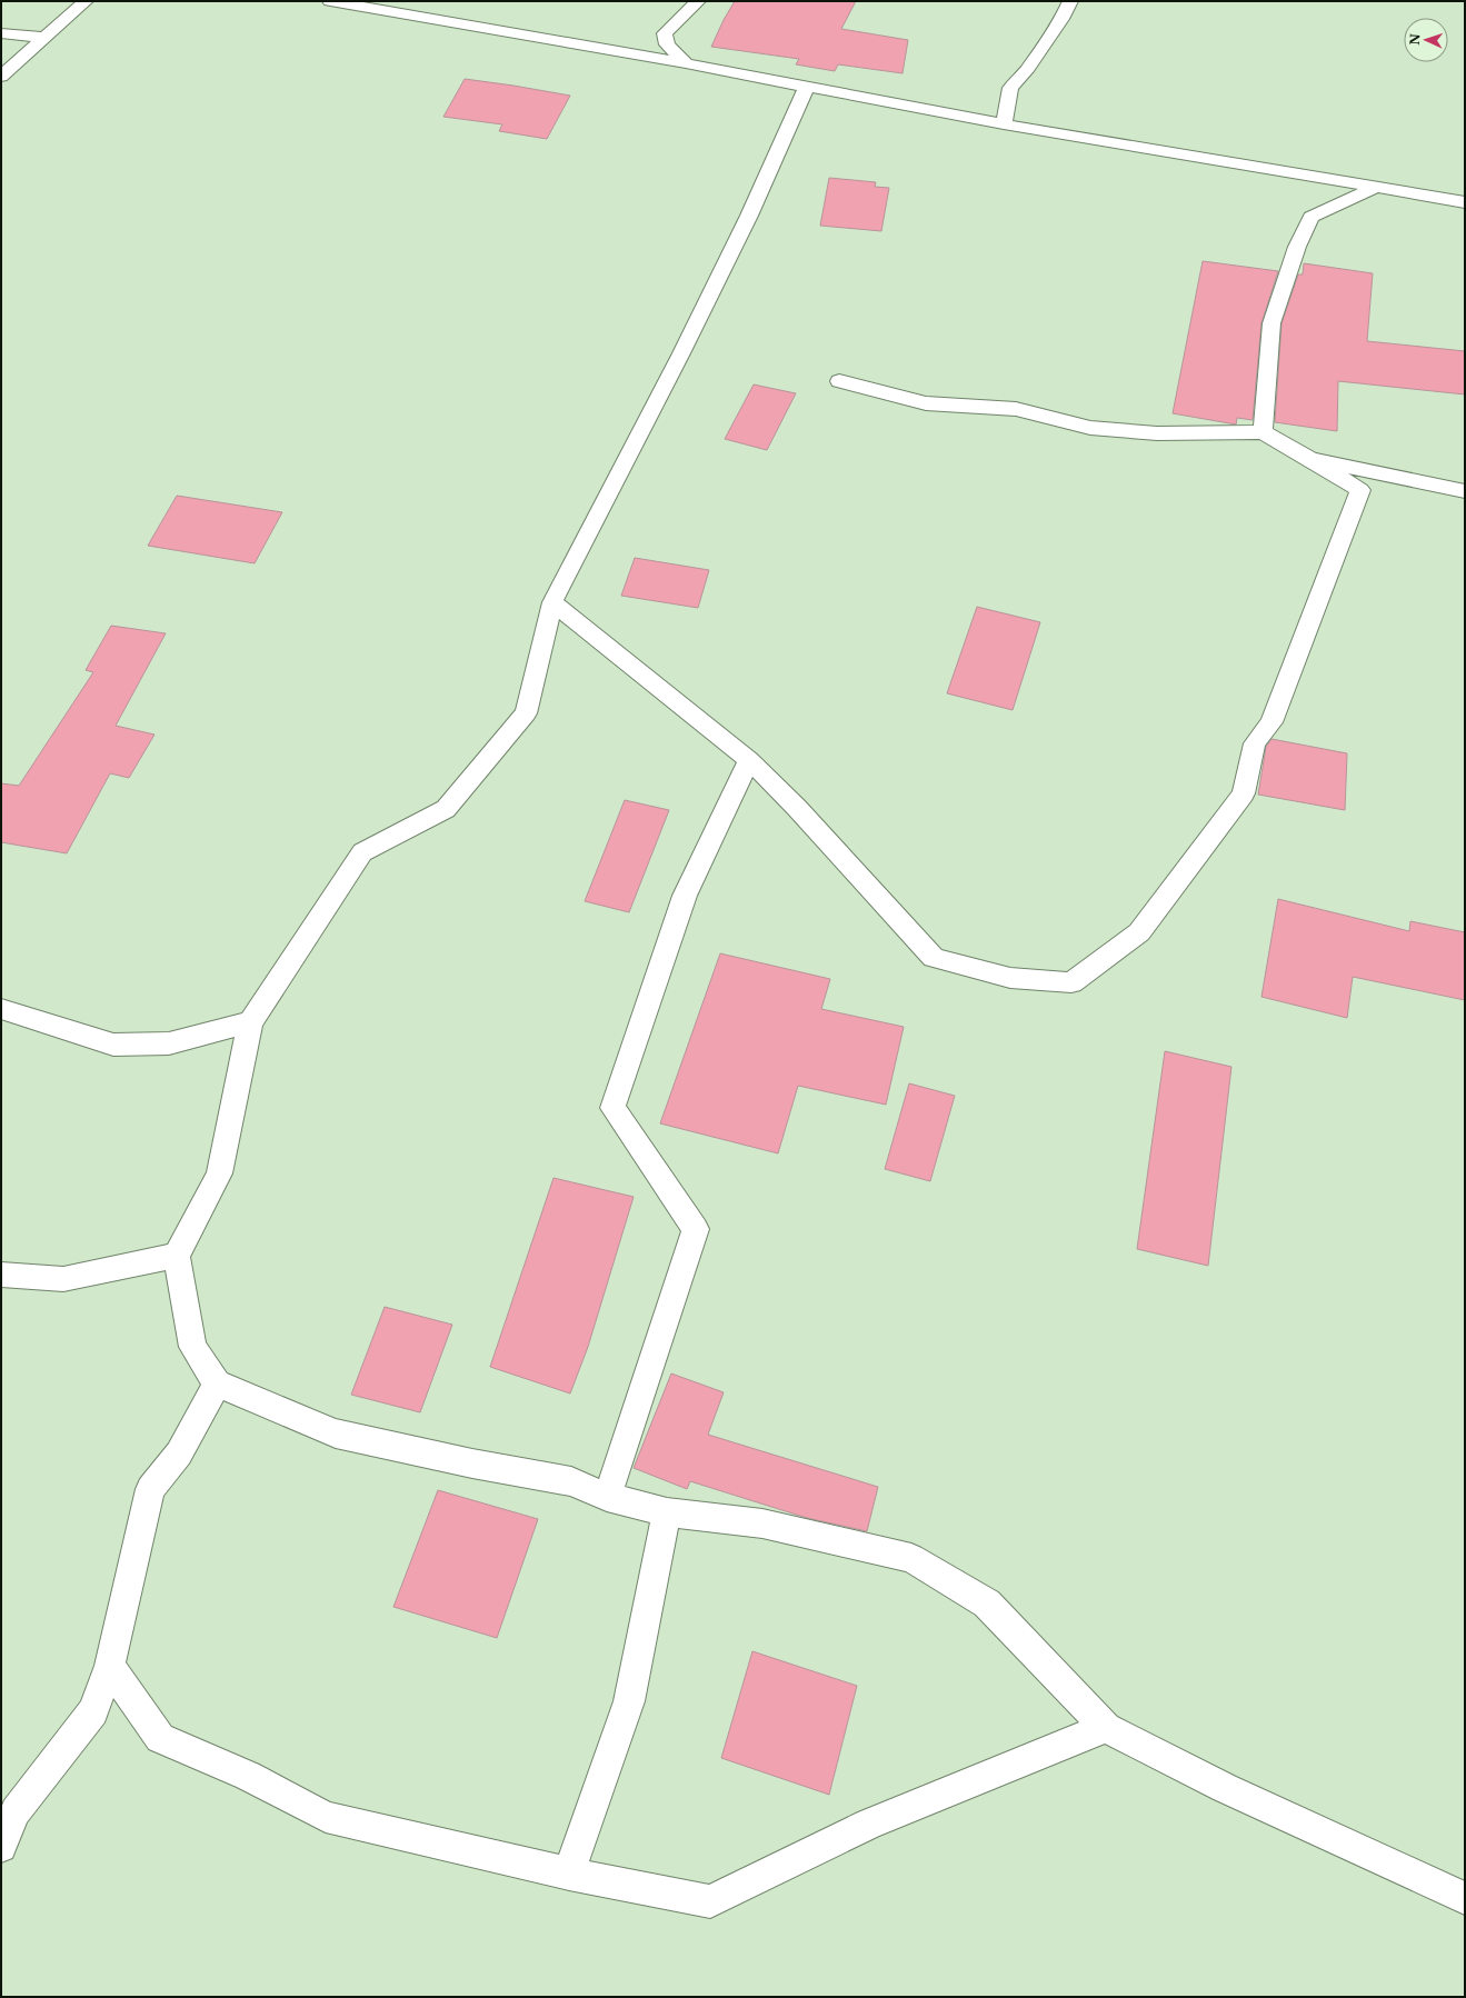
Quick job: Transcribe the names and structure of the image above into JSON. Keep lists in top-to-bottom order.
{
  "north": "left"
}
